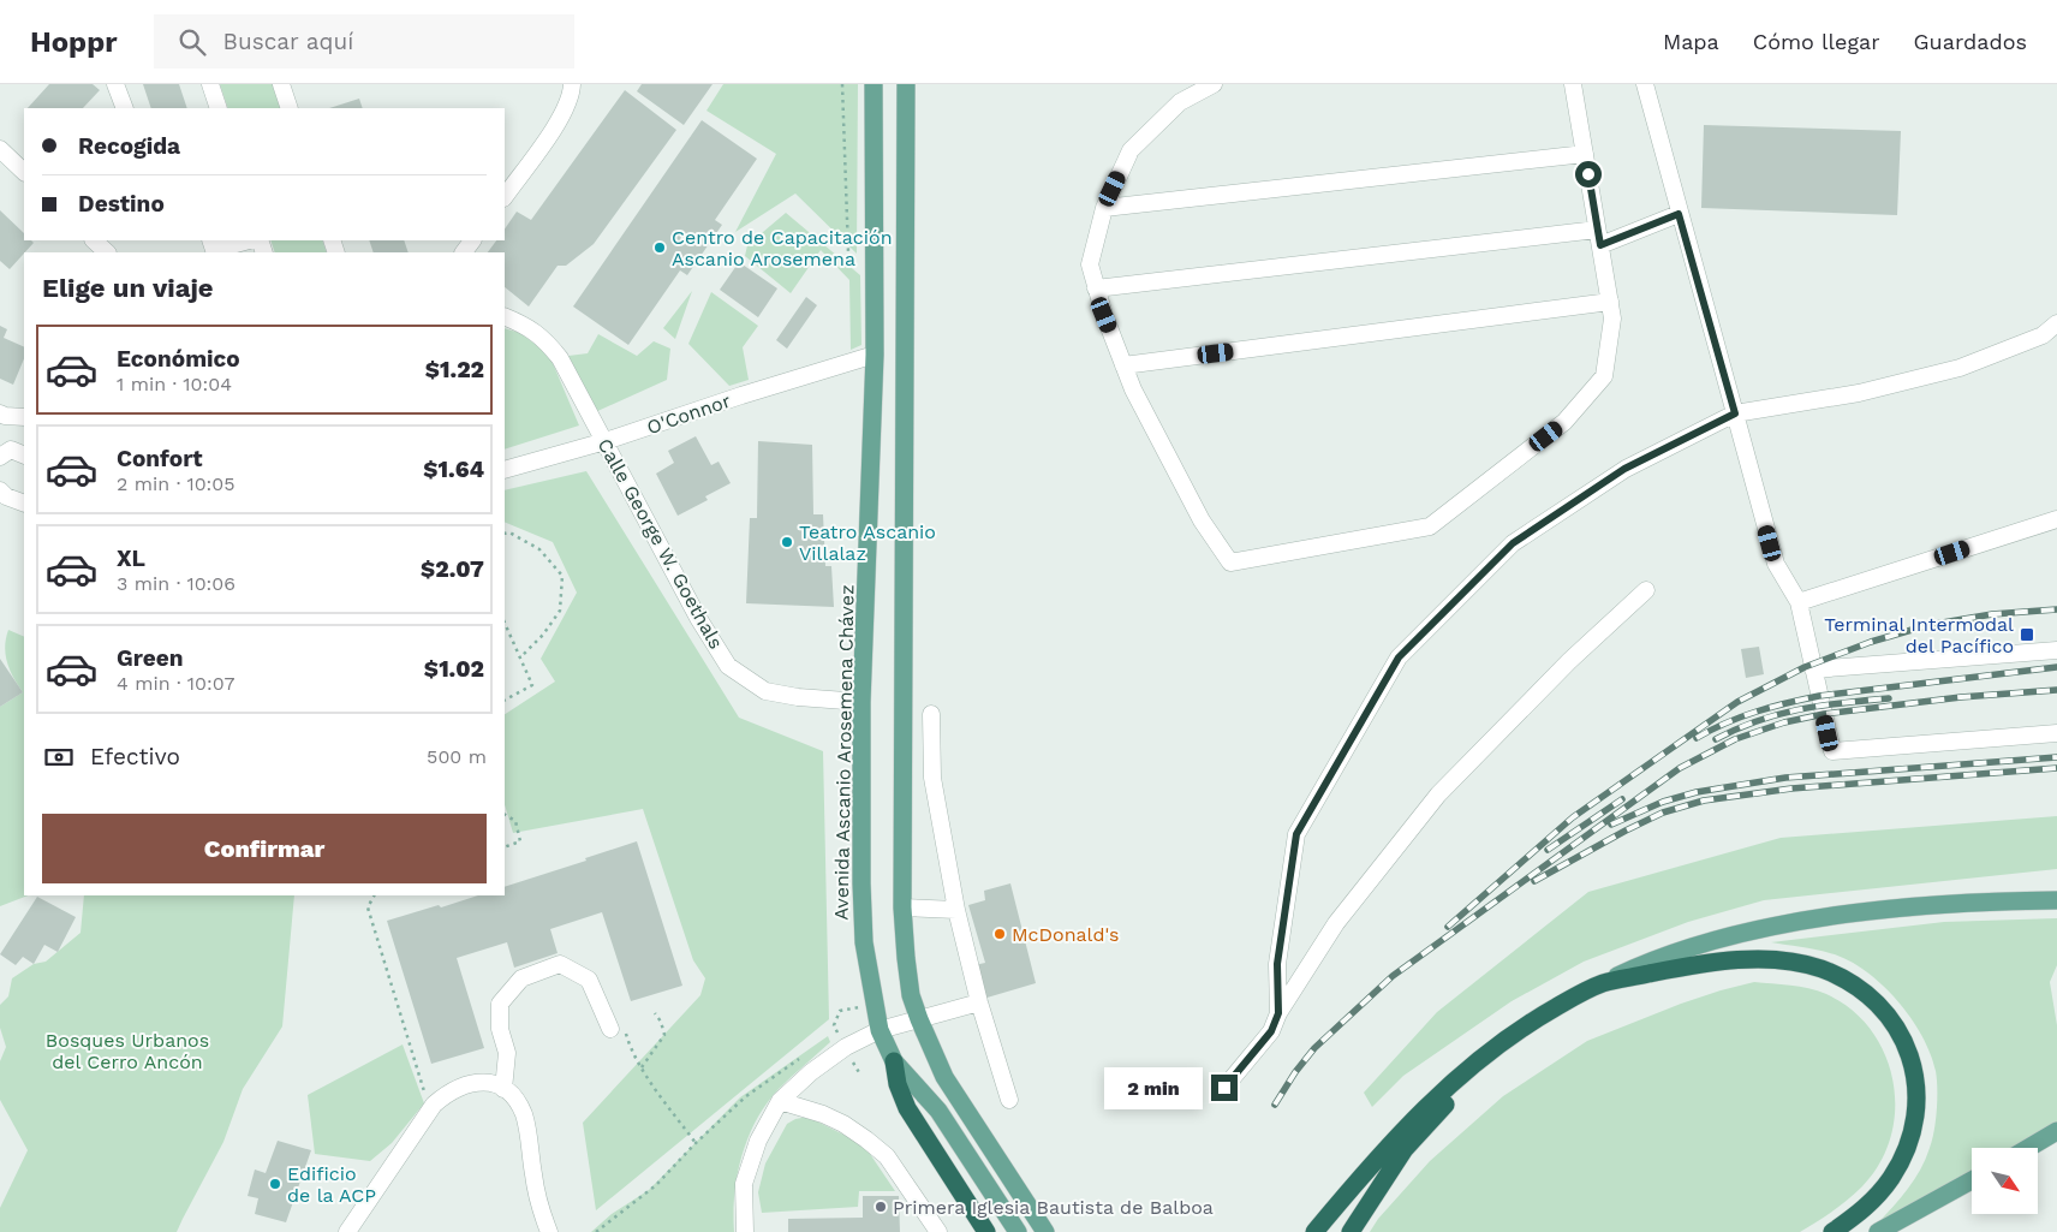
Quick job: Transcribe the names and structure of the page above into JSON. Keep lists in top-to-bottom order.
{
  "streets": {
    "main road": ["Avenida Ascanio Arosemena Chávez"],
    "street": ["O'Connor", "Calle George W. Goethals"]
  },
  "crossings": [
    ["O'Connor", "Calle George W. Goethals"],
    ["O'Connor", "Avenida Ascanio Arosemena Chávez"],
    ["Calle George W. Goethals", "Avenida Ascanio Arosemena Chávez"]
  ],
  "parks": ["Bosques Urbanos del Cerro Ancón"],
  "places": {
    "other": [
      "Centro de Capacitación Ascanio Arosemena",
      "Teatro Ascanio Villalaz",
      "McDonald's",
      "Edificio de la ACP",
      "Primera Iglesia Bautista de Balboa"
    ],
    "transit": ["Terminal Intermodal del Pacífico"]
  },
  "north": "bottom right",
  "page": {
    "header": "Hoppr",
    "search": "Buscar aquí",
    "nav": ["Mapa", "Cómo llegar", "Guardados"],
    "banner": ["Recogida", "Destino"],
    "heading": "Elige un viaje",
    "list": [
      {
        "name": "Económico",
        "note": "1 min · 10:04",
        "value": "$1.22"
      },
      {
        "name": "Confort",
        "note": "2 min · 10:05",
        "value": "$1.64"
      },
      {
        "name": "XL",
        "note": "3 min · 10:06",
        "value": "$2.07"
      },
      {
        "name": "Green",
        "note": "4 min · 10:07",
        "value": "$1.02"
      }
    ],
    "pay": ["Efectivo", "500 m"],
    "buttons": "Confirmar",
    "bubble": "2 min"
  }
}
